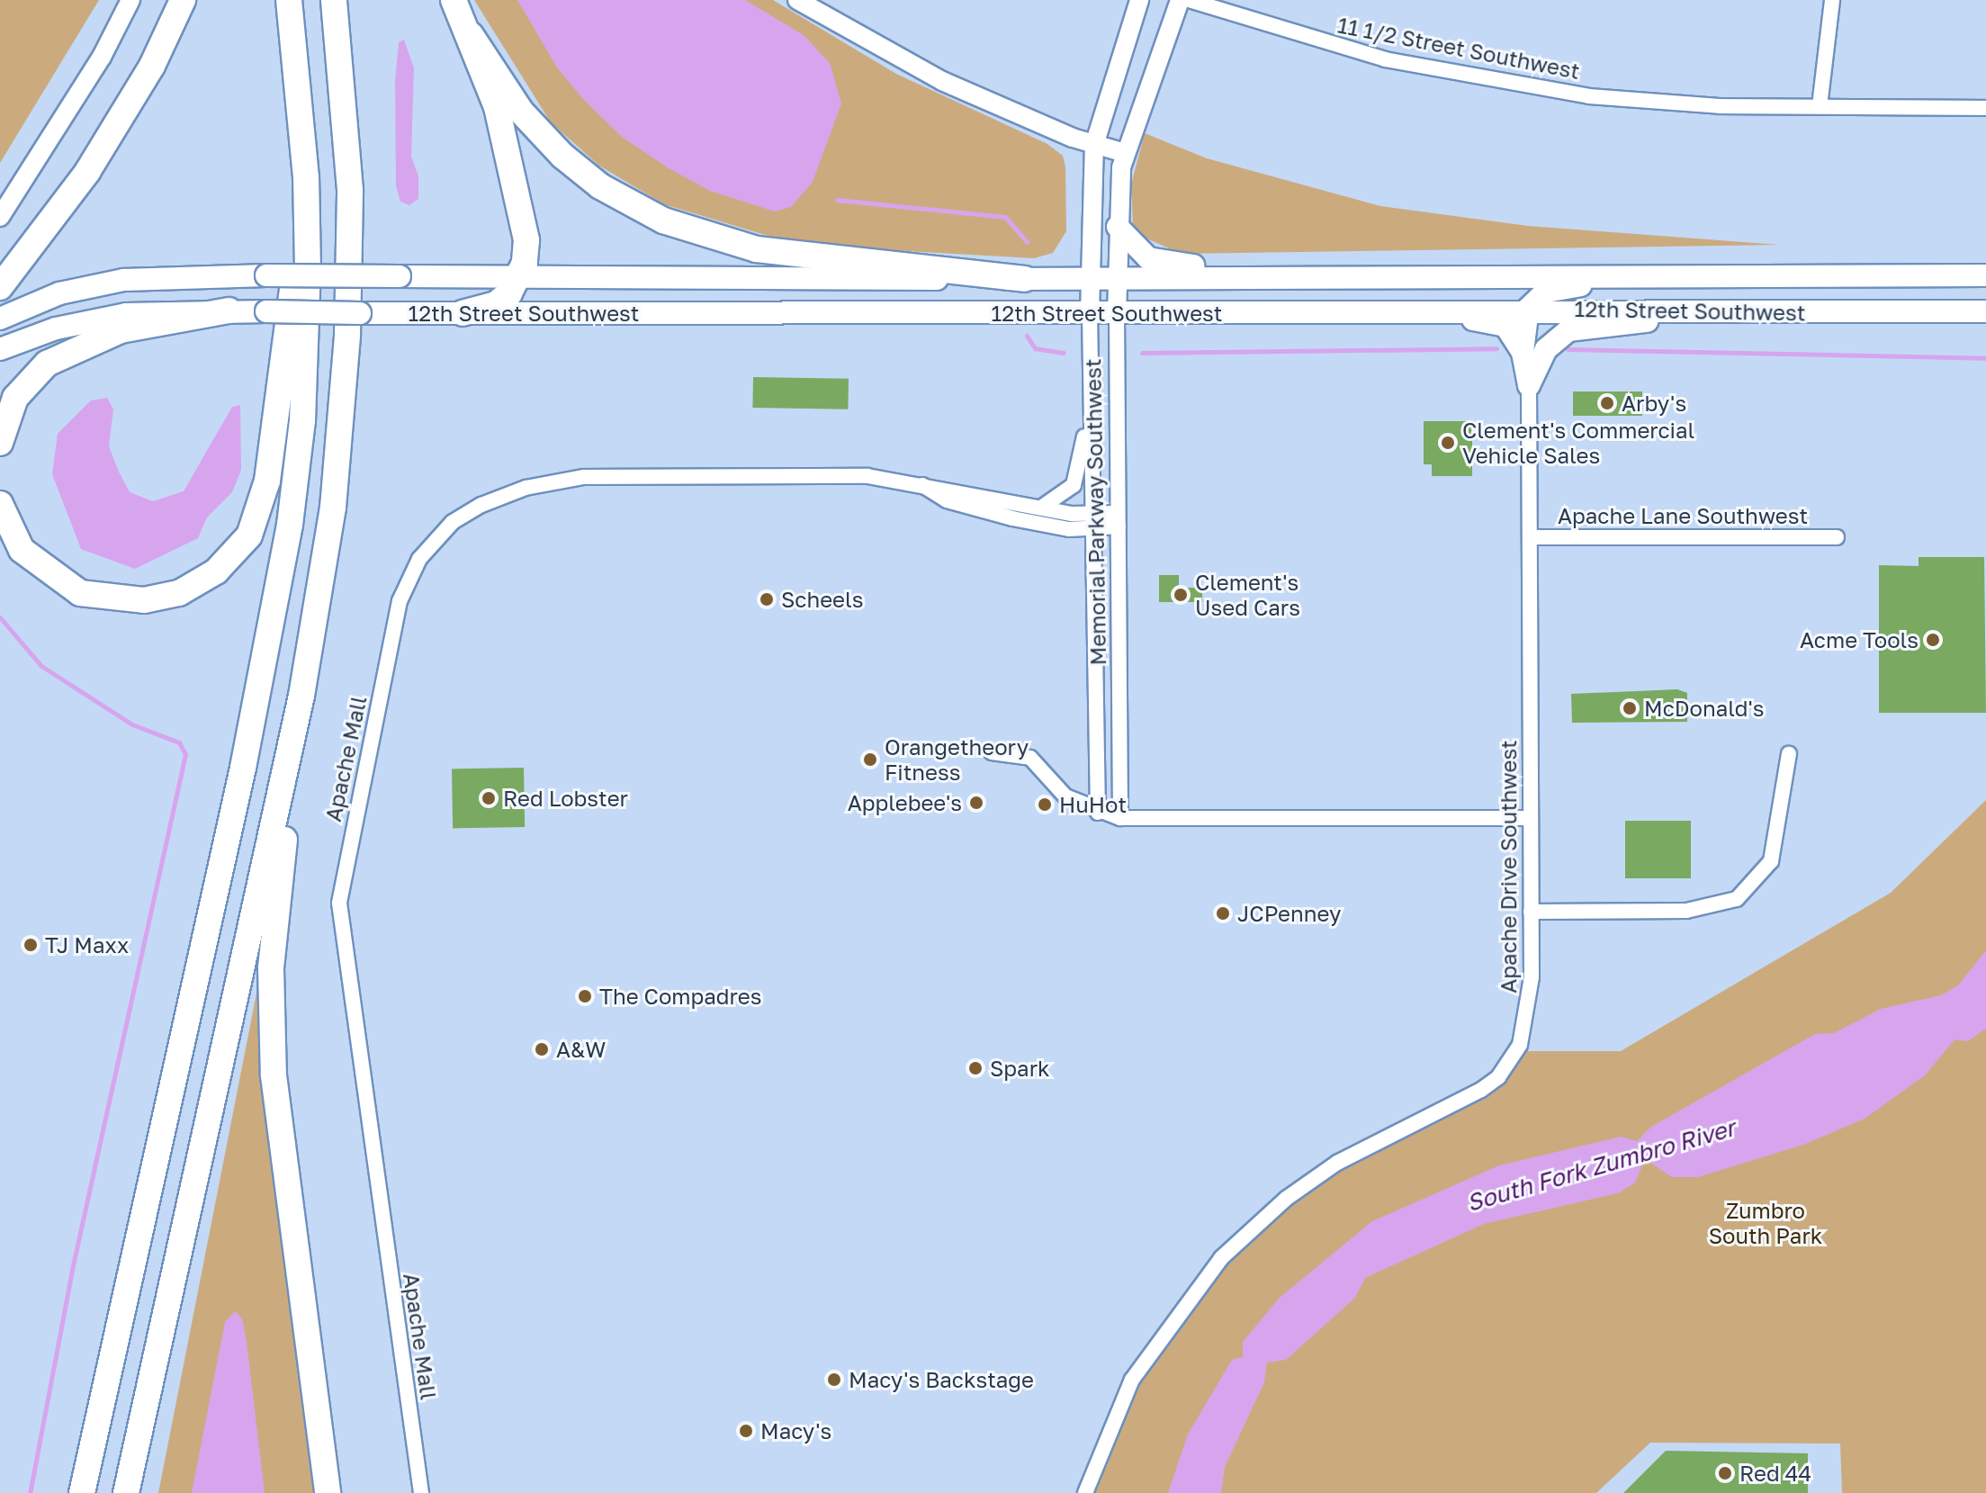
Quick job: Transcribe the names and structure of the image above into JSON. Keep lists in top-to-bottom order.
{
  "streets": {
    "main road": ["12th Street Southwest"],
    "street": [
      "11 1/2 Street Southwest",
      "Memorial Parkway Southwest",
      "Apache Lane Southwest",
      "Apache Mall",
      "Apache Drive Southwest"
    ]
  },
  "crossings": [
    ["12th Street Southwest", "Memorial Parkway Southwest"],
    ["Apache Lane Southwest", "Apache Drive Southwest"]
  ],
  "water": ["South Fork Zumbro River"],
  "parks": ["Zumbro South Park"],
  "places": [
    "Arby's",
    "Clement's Commercial Vehicle Sales",
    "Clement's Used Cars",
    "Scheels",
    "Acme Tools",
    "McDonald's",
    "Orangetheory Fitness",
    "Red Lobster",
    "Applebee's",
    "HuHot",
    "JCPenney",
    "TJ Maxx",
    "The Compadres",
    "A&W",
    "Spark",
    "Macy's Backstage",
    "Macy's",
    "Red 44"
  ]
}
